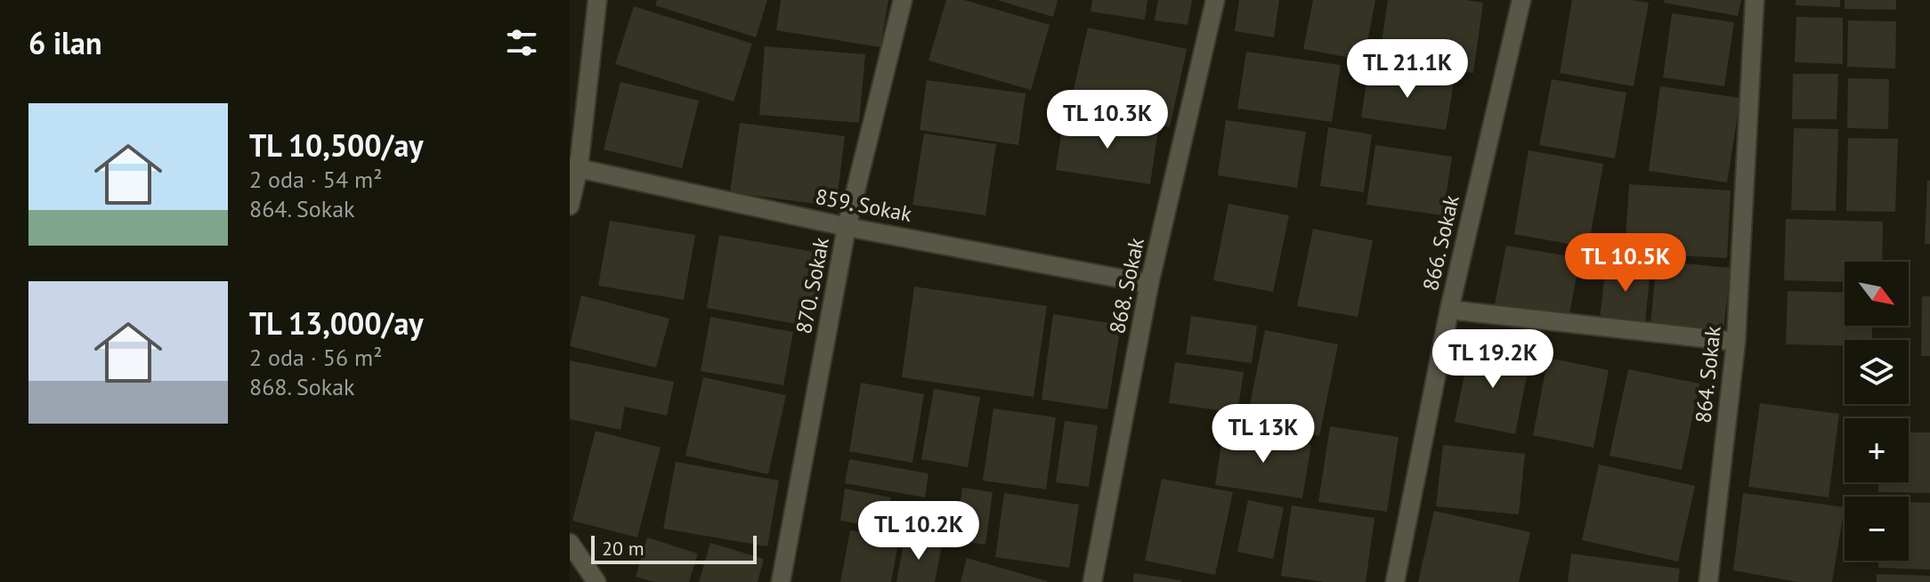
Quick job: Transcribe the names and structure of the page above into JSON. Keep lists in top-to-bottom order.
{
  "streets": {
    "street": [
      "859. Sokak",
      "866. Sokak",
      "870. Sokak",
      "868. Sokak",
      "864. Sokak"
    ]
  },
  "crossings": [
    ["859. Sokak", "870. Sokak"],
    ["859. Sokak", "868. Sokak"]
  ],
  "scale_bar": "20 m",
  "north": "bottom right",
  "page": {
    "heading": "6 ilan",
    "price": [
      "TL 21.1K",
      "TL 10.3K",
      "TL 10.5K",
      "TL 19.2K",
      "TL 13K",
      "TL 10.2K"
    ],
    "list": [
      {
        "name": "TL 10,500/ay",
        "note": "2 oda · 54 m² · 864. Sokak"
      },
      {
        "name": "TL 13,000/ay",
        "note": "2 oda · 56 m² · 868. Sokak"
      }
    ],
    "map_buttons": ["+", "−"],
    "scale": "20 m"
  }
}
